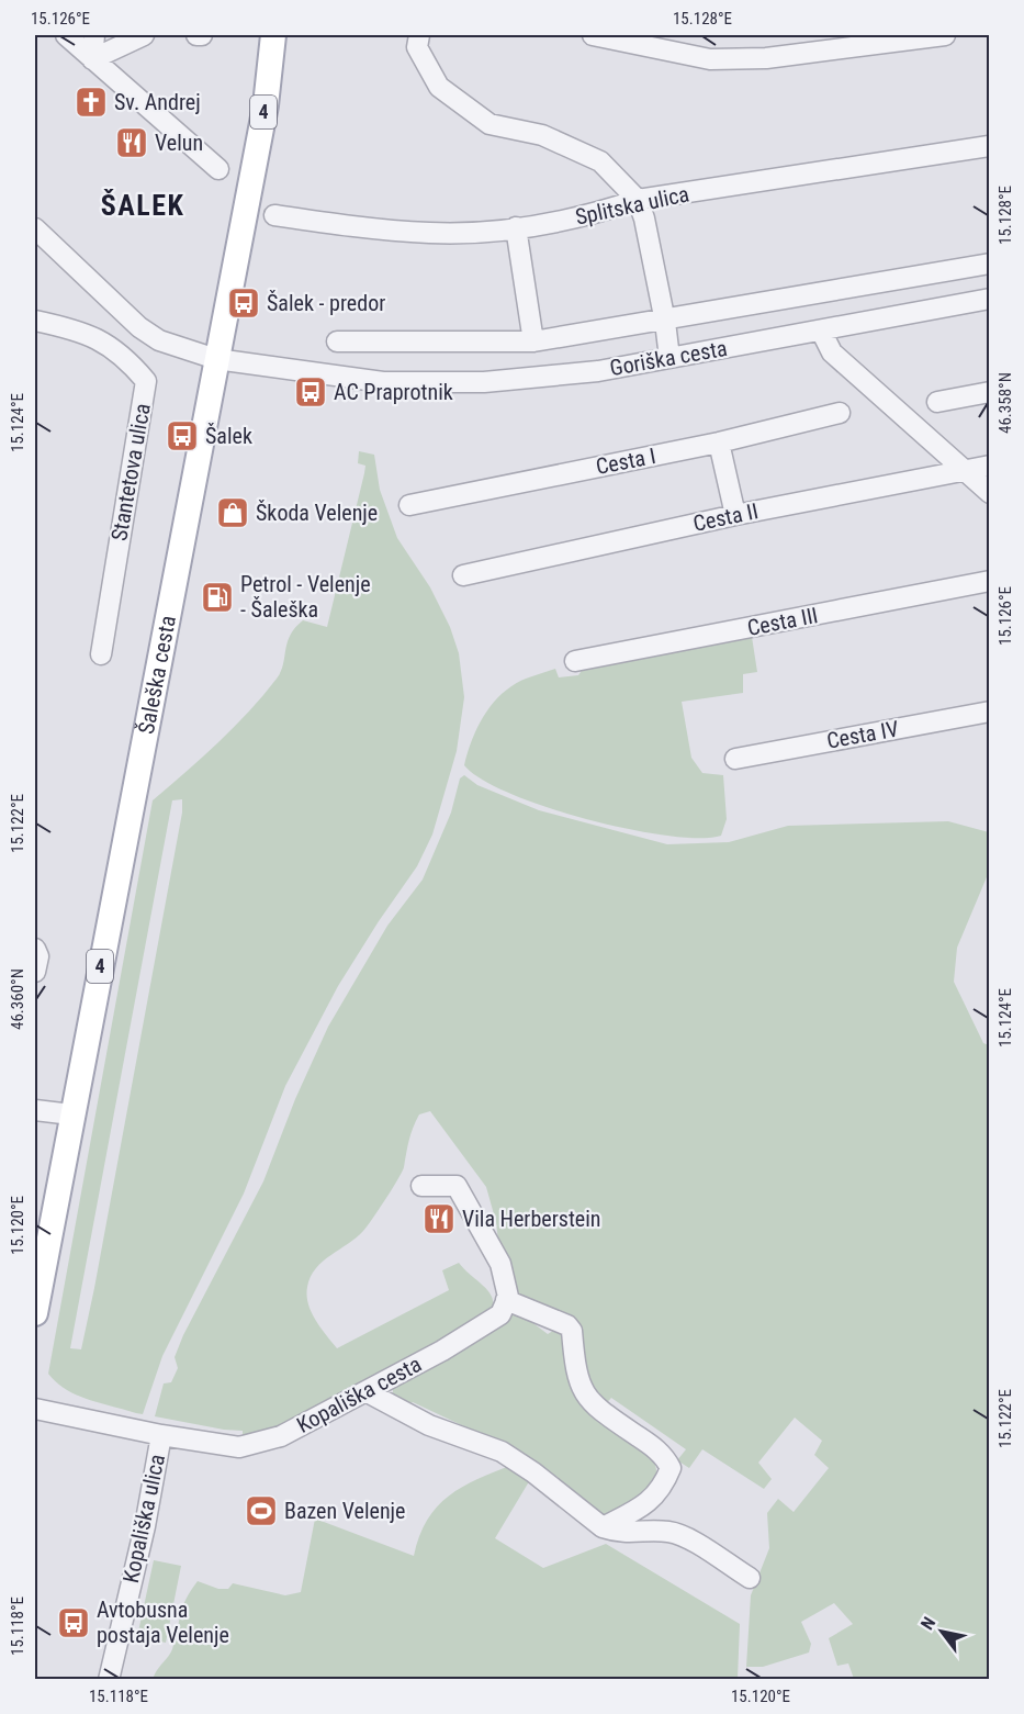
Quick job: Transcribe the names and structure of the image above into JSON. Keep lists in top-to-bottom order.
{
  "streets": {
    "main road": ["4", "Šaleška cesta"],
    "street": [
      "Splitska ulica",
      "Goriška cesta",
      "Cesta I",
      "Stantetova ulica",
      "Cesta II",
      "Cesta III",
      "Cesta IV",
      "Kopališka cesta",
      "Kopališka ulica"
    ]
  },
  "crossings": [
    ["Goriška cesta", "Šaleška cesta"],
    ["Kopališka cesta", "Kopališka ulica"]
  ],
  "districts": ["ŠALEK"],
  "places": {
    "church": ["Sv. Andrej"],
    "restaurant": ["Velun", "Vila Herberstein"],
    "bus stop": [
      "Šalek - predor",
      "AC Praprotnik",
      "Šalek",
      "Avtobusna postaja Velenje"
    ],
    "shop": ["Škoda Velenje"],
    "fuel station": ["Petrol - Velenje - Šaleška"],
    "sports": ["Bazen Velenje"]
  },
  "north": "top left",
  "coordinates": [
    "15.126°E",
    "15.128°E",
    "46.358°N",
    "15.124°E",
    "15.122°E",
    "46.360°N",
    "15.120°E",
    "15.118°E"
  ]
}
